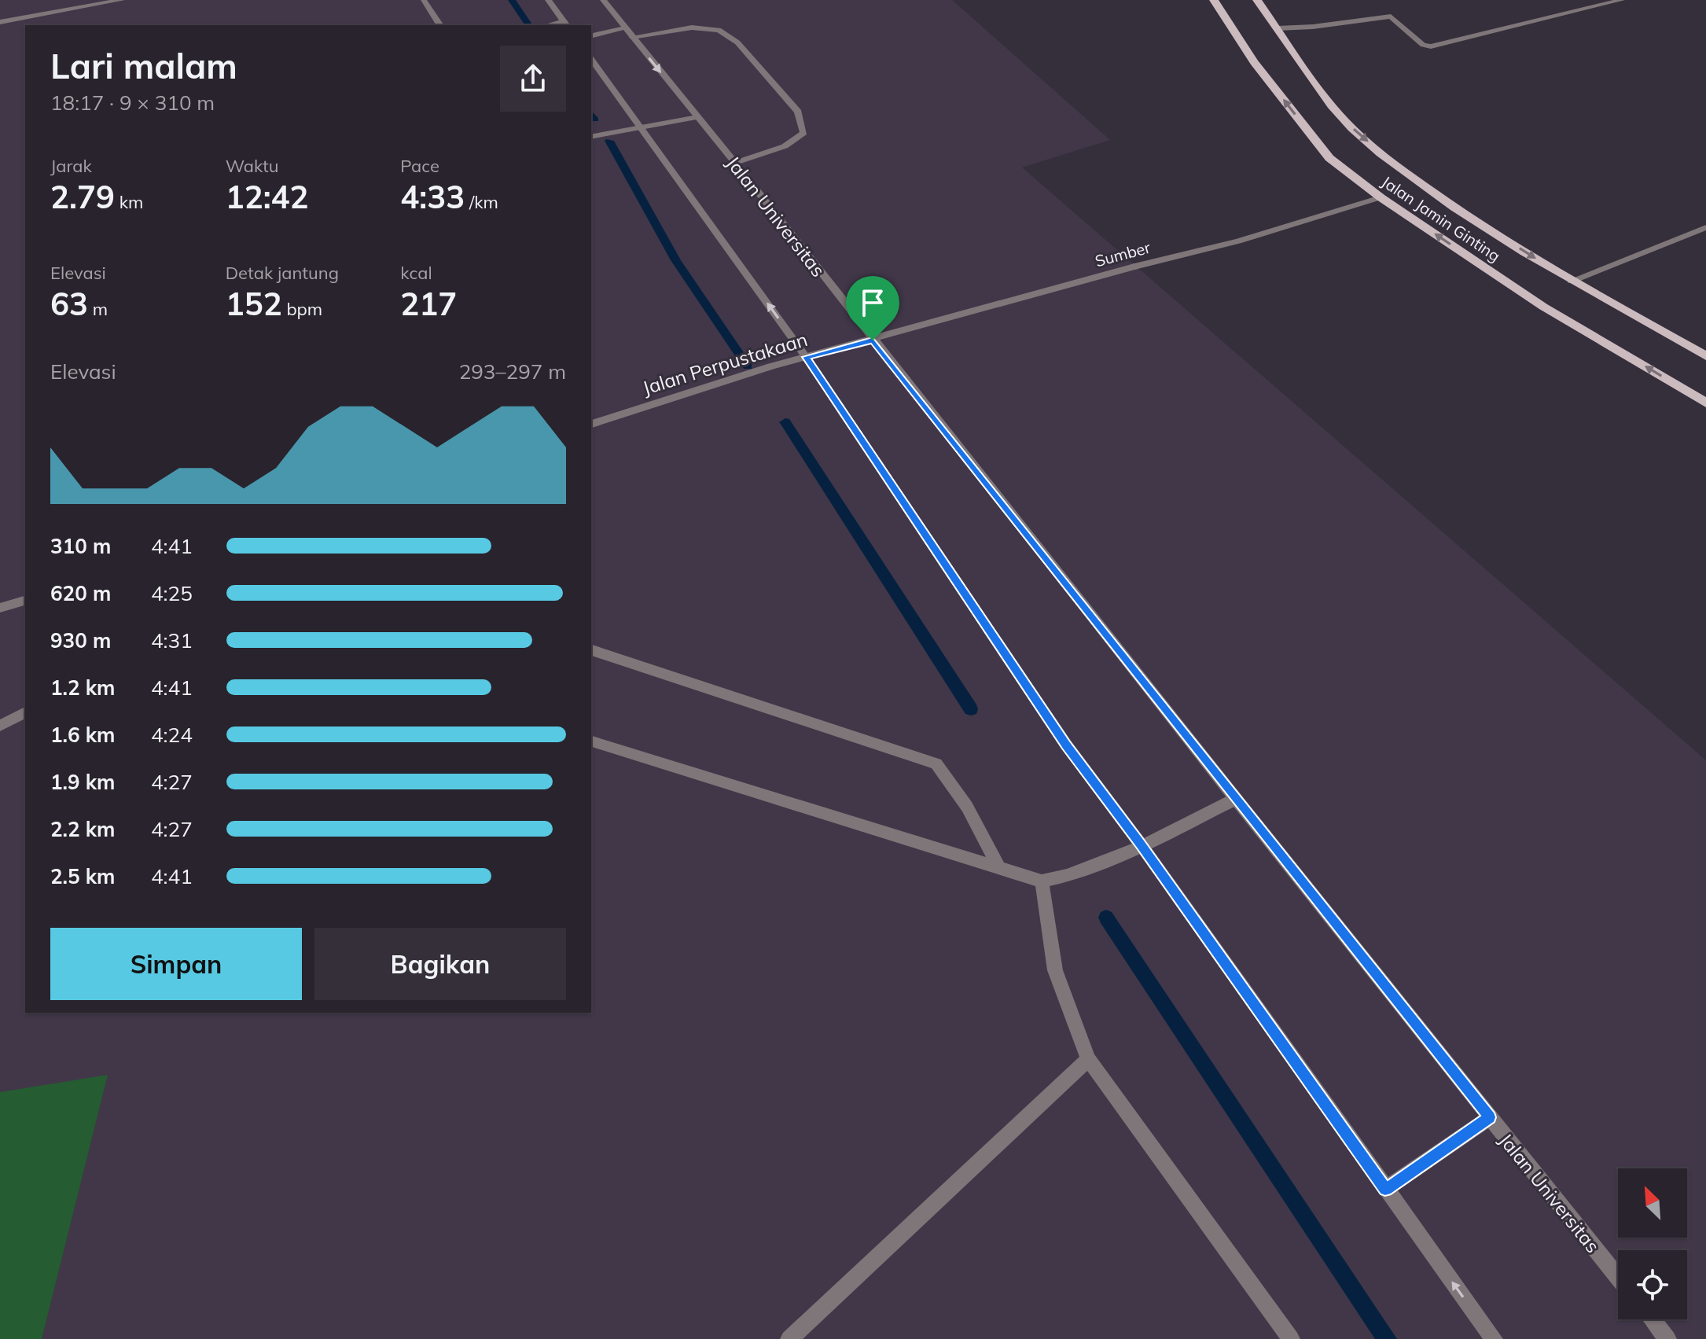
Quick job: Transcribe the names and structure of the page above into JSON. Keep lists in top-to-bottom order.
{
  "streets": {
    "main road": ["Jalan Jamin Ginting"],
    "street": ["Jalan Universitas", "Sumber", "Jalan Perpustakaan"]
  },
  "crossings": [
    ["Jalan Universitas", "Sumber"],
    ["Jalan Universitas", "Jalan Perpustakaan"],
    ["Jalan Jamin Ginting", "Sumber"],
    ["Sumber", "Jalan Perpustakaan"]
  ],
  "north": "top left",
  "page": {
    "heading": ["Lari malam", "18:17 · 9 × 310 m"],
    "stats": [
      ["Jarak", "2.79 km"],
      ["Waktu", "12:42"],
      ["Pace", "4:33 /km"],
      ["Elevasi", "63 m"],
      ["Detak jantung", "152 bpm"],
      ["kcal", "217"]
    ],
    "chart": ["Elevasi", "293–297 m"],
    "list": [
      {
        "name": "310 m",
        "note": "4:41"
      },
      {
        "name": "620 m",
        "note": "4:25"
      },
      {
        "name": "930 m",
        "note": "4:31"
      },
      {
        "name": "1.2 km",
        "note": "4:41"
      },
      {
        "name": "1.6 km",
        "note": "4:24"
      },
      {
        "name": "1.9 km",
        "note": "4:27"
      },
      {
        "name": "2.2 km",
        "note": "4:27"
      },
      {
        "name": "2.5 km",
        "note": "4:41"
      }
    ],
    "buttons": ["Simpan", "Bagikan"]
  }
}
